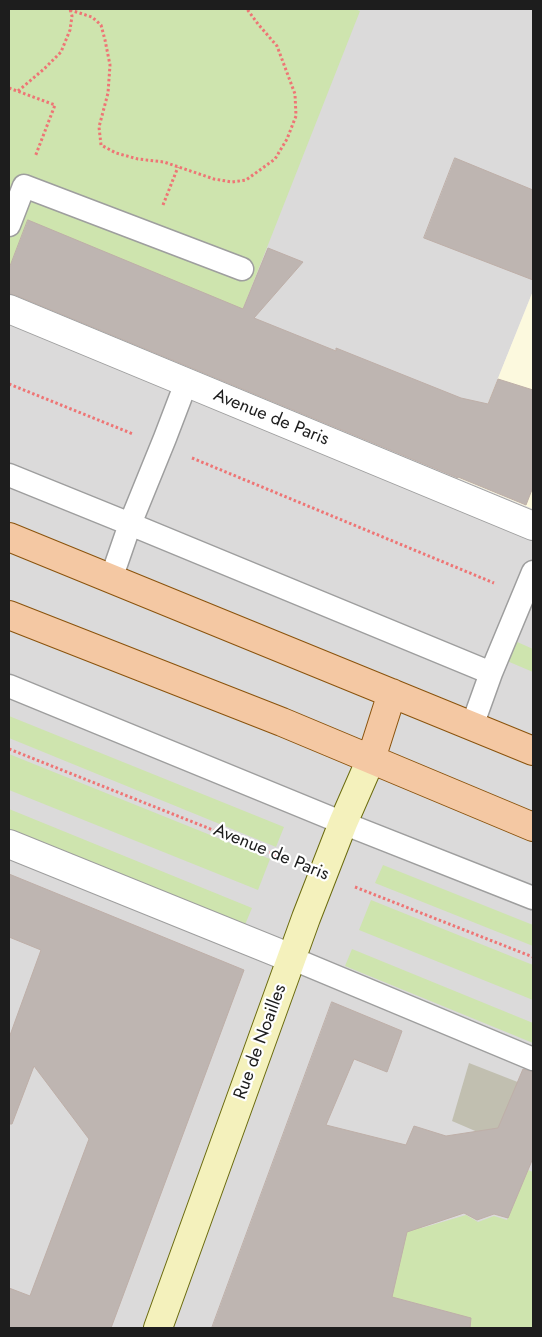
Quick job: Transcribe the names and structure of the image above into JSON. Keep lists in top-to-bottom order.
{
  "streets": {
    "street": ["Avenue de Paris", "Rue de Noailles"]
  },
  "crossings": [
    ["Avenue de Paris", "Rue de Noailles"]
  ]
}
